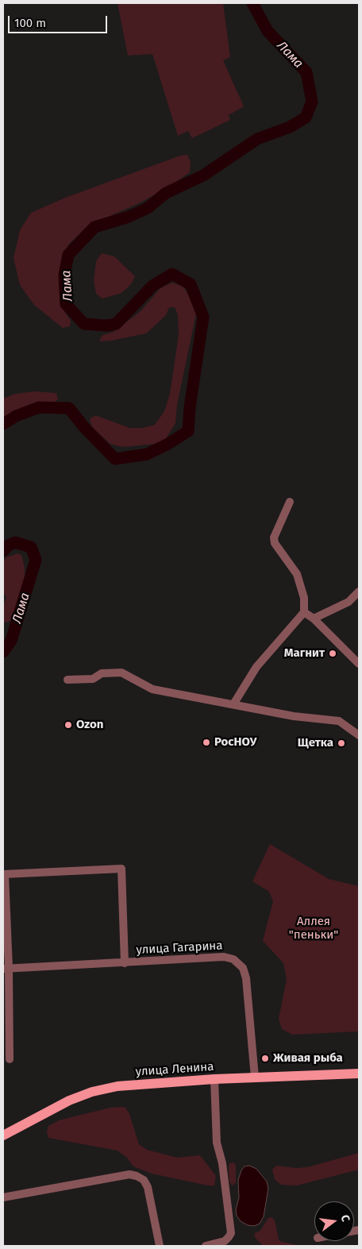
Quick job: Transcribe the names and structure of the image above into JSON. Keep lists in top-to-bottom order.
{
  "streets": {
    "main road": ["улица Ленина"],
    "street": ["улица Гагарина"]
  },
  "crossings": [
    ["улица Гагарина", "улица Ленина"]
  ],
  "water": ["Лама"],
  "parks": ["Аллея \"пеньки\""],
  "places": [
    "Магнит",
    "Ozon",
    "РосНОУ",
    "Щетка",
    "Живая рыба"
  ],
  "scale_bar": "100 m",
  "north": "right"
}
